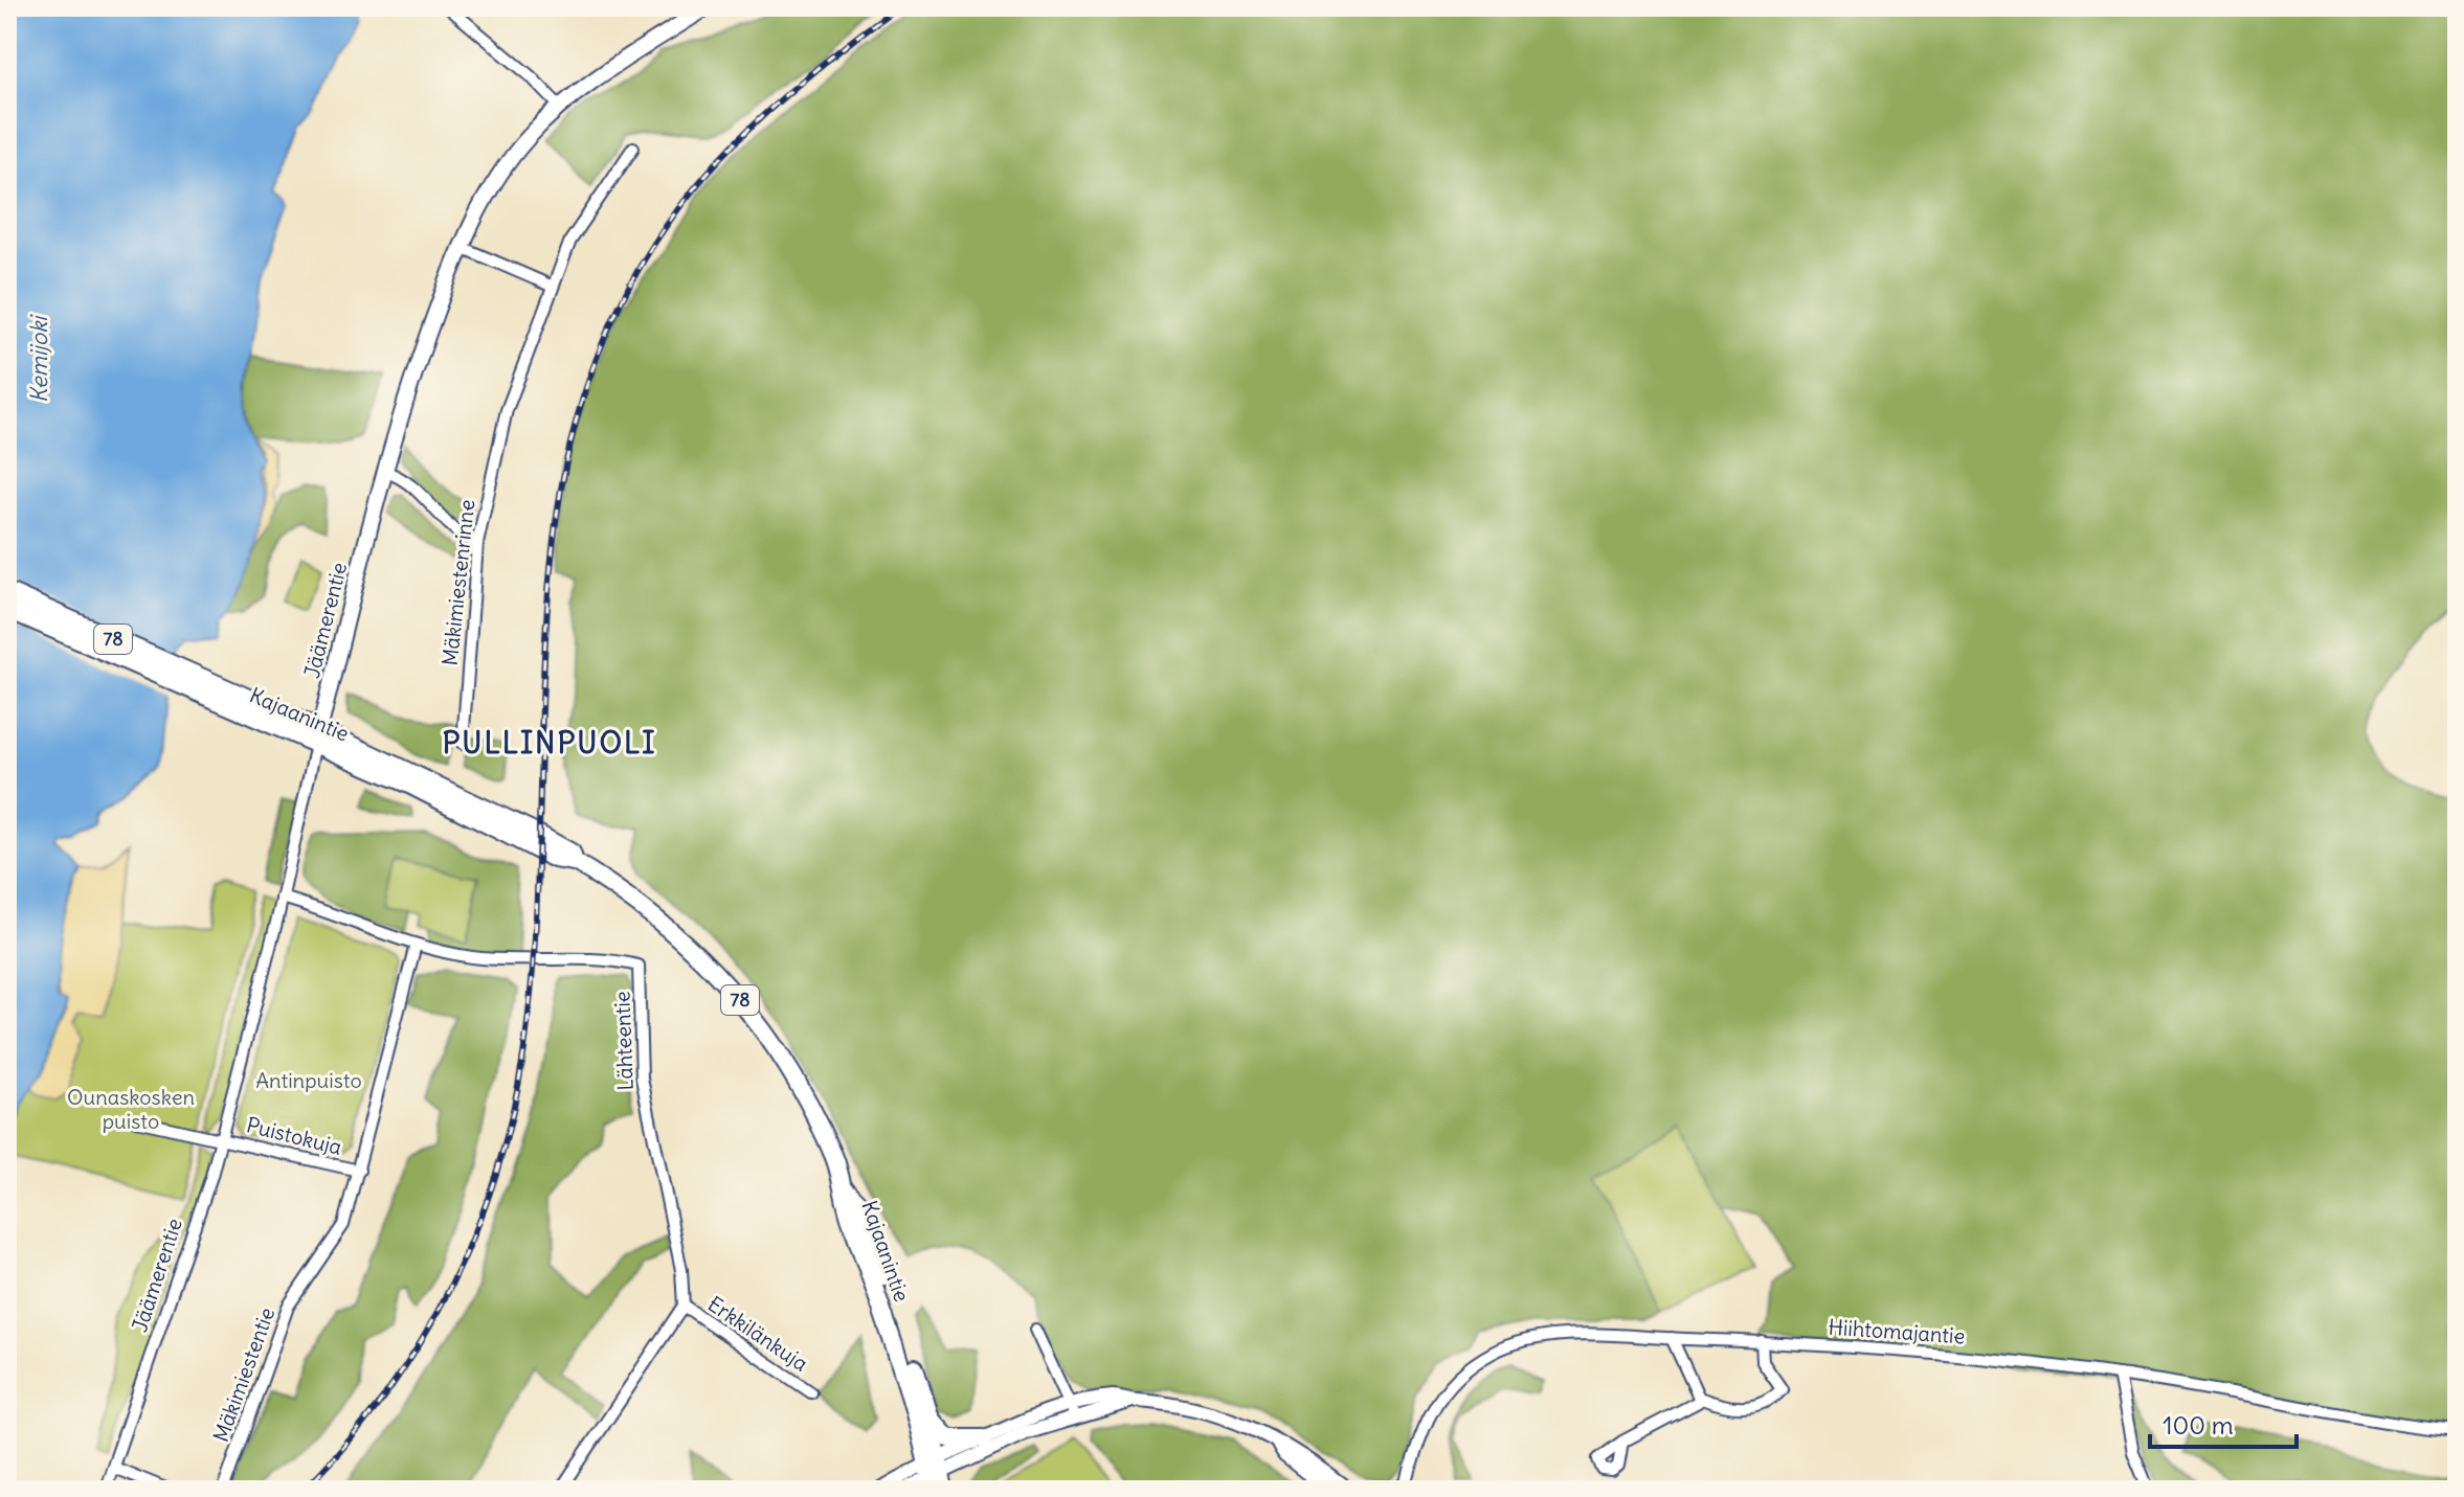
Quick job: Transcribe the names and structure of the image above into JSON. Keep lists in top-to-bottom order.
{
  "streets": {
    "main road": ["Jäämerentie", "78", "Kajaanintie"],
    "street": [
      "Mäkimiestenrinne",
      "Lähteentie",
      "Puistokuja",
      "Hiihtomajantie",
      "Erkkilänkuja",
      "Mäkimiestentie"
    ]
  },
  "crossings": [
    ["Jäämerentie", "78"],
    ["Jäämerentie", "Lähteentie"],
    ["Jäämerentie", "Puistokuja"],
    ["78", "Kajaanintie"],
    ["Lähteentie", "Erkkilänkuja"],
    ["Lähteentie", "Mäkimiestentie"],
    ["Puistokuja", "Mäkimiestentie"]
  ],
  "districts": ["PULLINPUOLI"],
  "water": ["Kemijoki"],
  "parks": ["Antinpuisto", "Ounaskosken puisto"],
  "scale_bar": "100 m"
}
